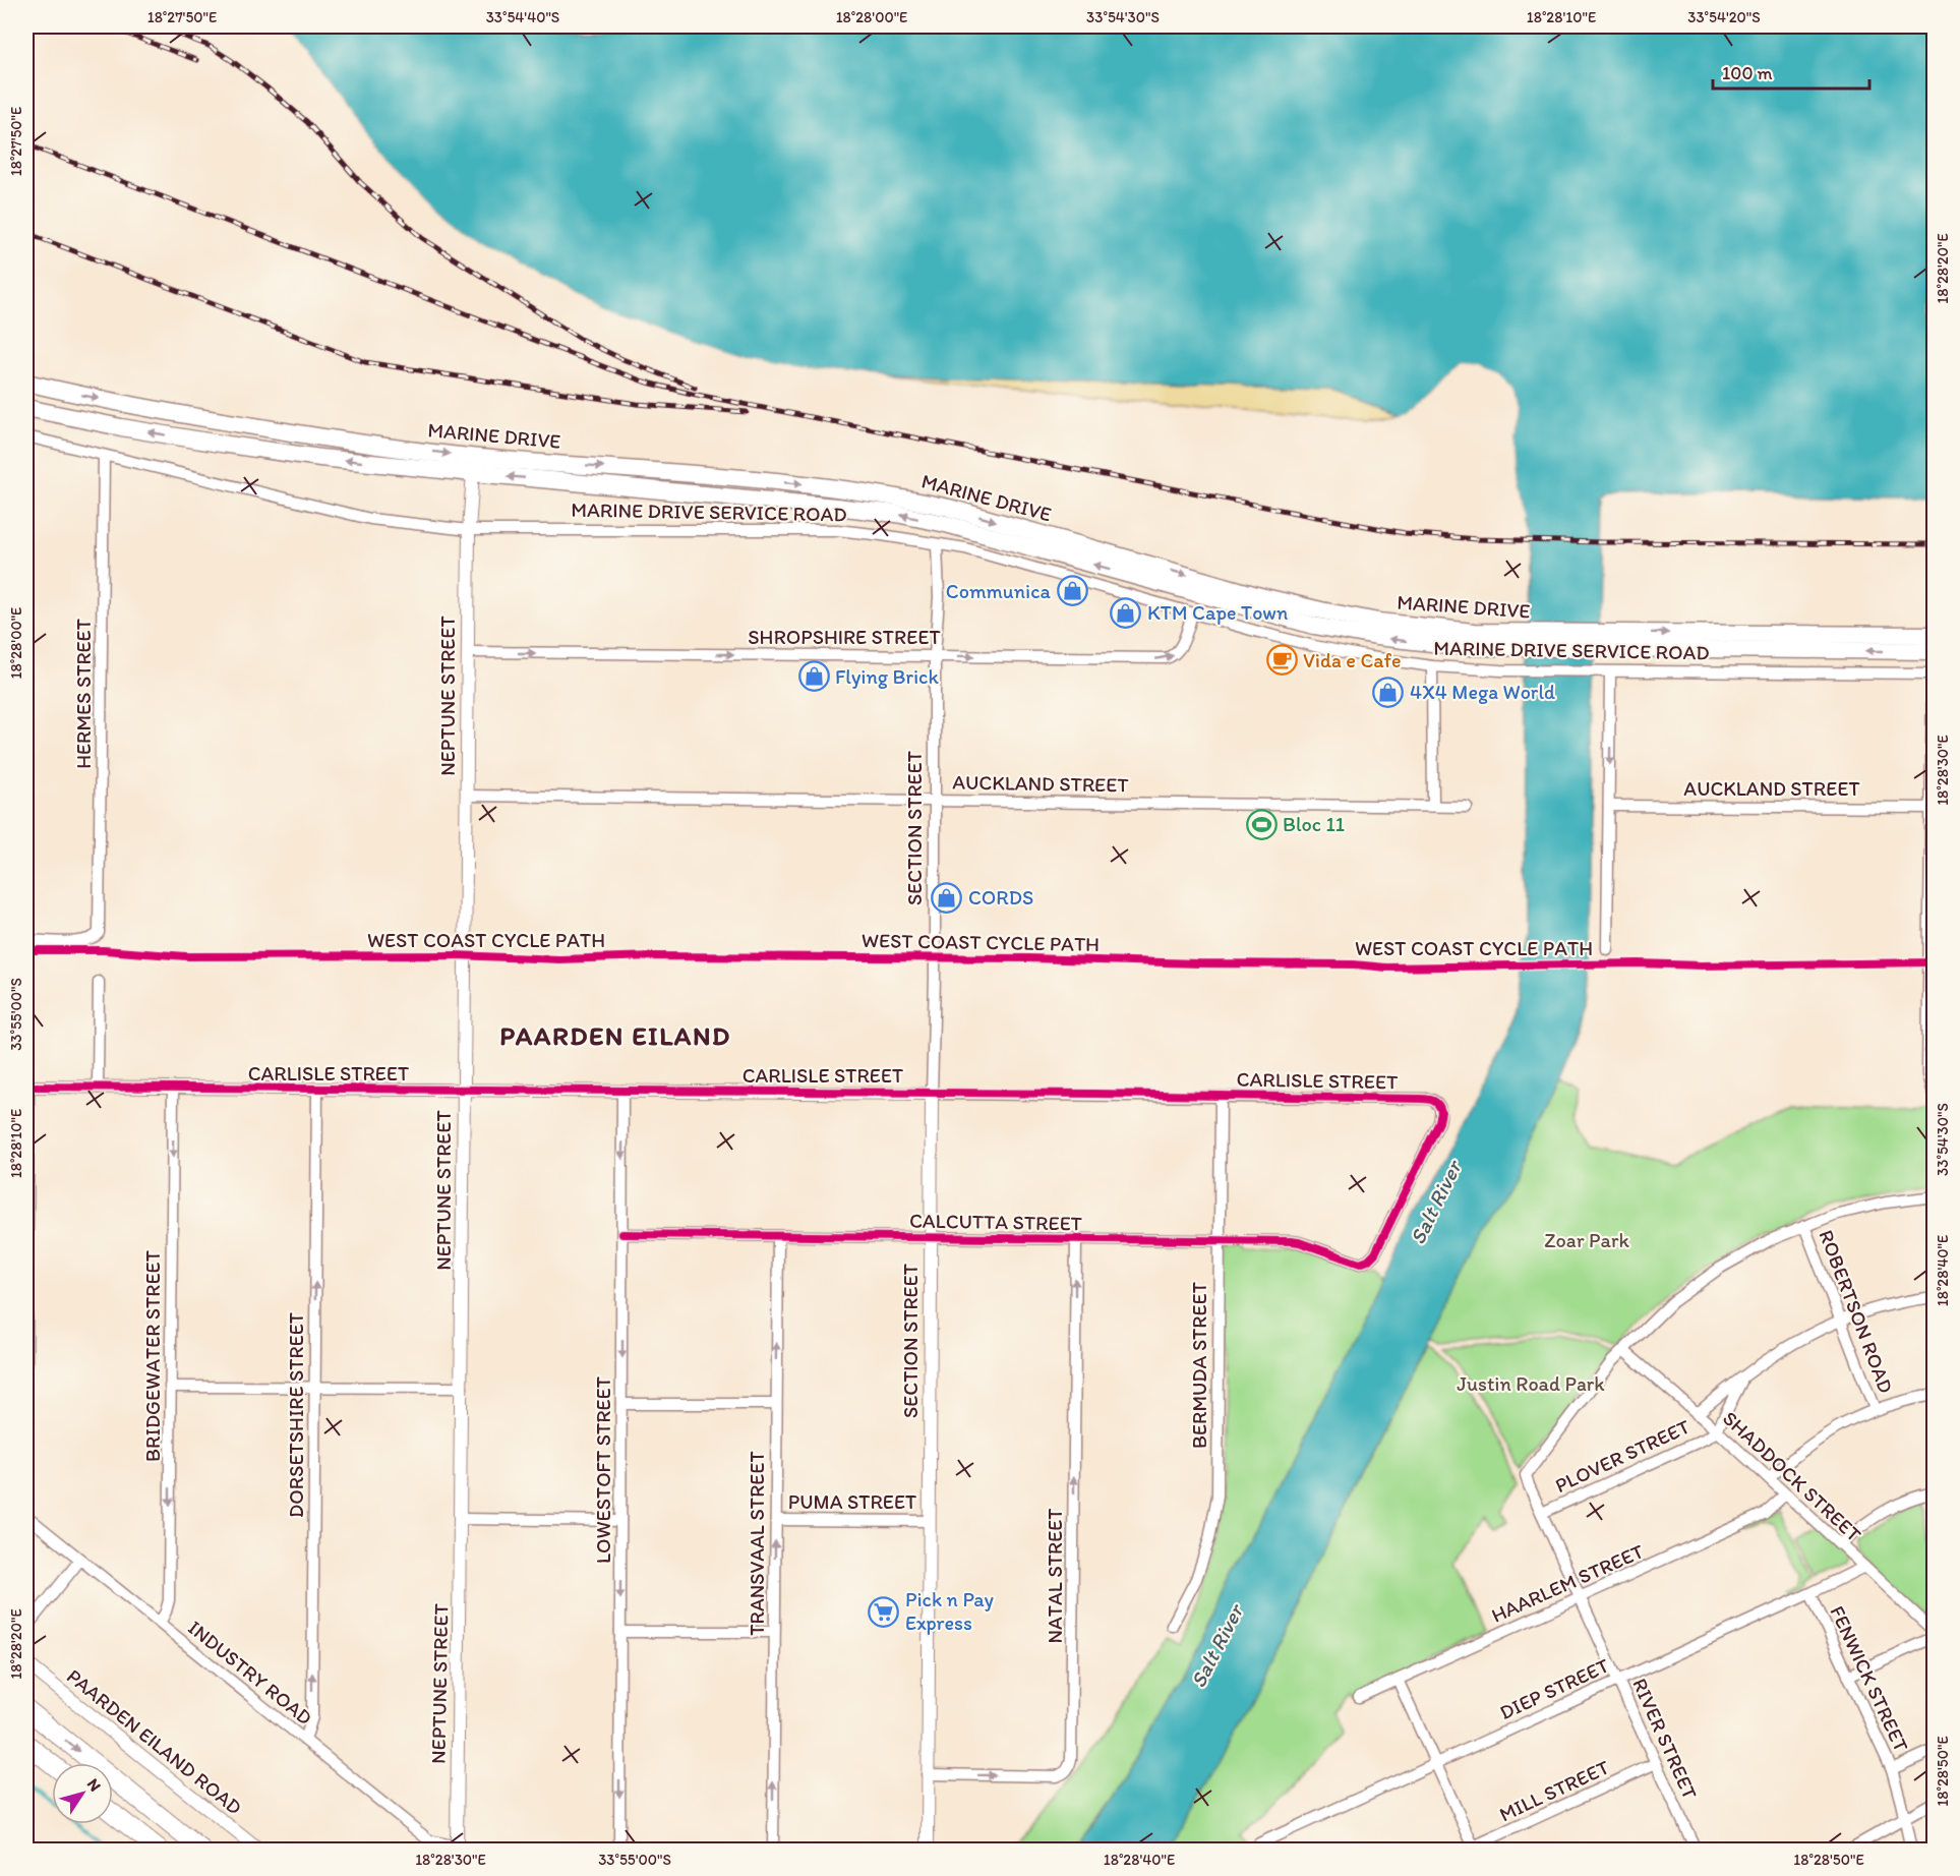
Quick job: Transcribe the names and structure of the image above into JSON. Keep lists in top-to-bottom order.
{
  "streets": {
    "main road": ["MARINE DRIVE"],
    "street": [
      "MARINE DRIVE SERVICE ROAD",
      "SHROPSHIRE STREET",
      "HERMES STREET",
      "NEPTUNE STREET",
      "AUCKLAND STREET",
      "SECTION STREET",
      "CARLISLE STREET",
      "CALCUTTA STREET",
      "ROBERTSON ROAD",
      "BRIDGEWATER STREET",
      "BERMUDA STREET",
      "DORSETSHIRE STREET",
      "PLOVER STREET",
      "LOWESTOFT STREET",
      "SHADDOCK STREET",
      "PUMA STREET",
      "TRANSVAAL STREET",
      "NATAL STREET",
      "HAARLEM STREET",
      "INDUSTRY ROAD",
      "FENWICK STREET",
      "DIEP STREET",
      "RIVER STREET",
      "PAARDEN EILAND ROAD",
      "MILL STREET"
    ],
    "cycle path": ["WEST COAST CYCLE PATH"]
  },
  "crossings": [
    ["MARINE DRIVE", "NEPTUNE STREET"],
    ["MARINE DRIVE SERVICE ROAD", "SHROPSHIRE STREET"],
    ["MARINE DRIVE SERVICE ROAD", "HERMES STREET"],
    ["MARINE DRIVE SERVICE ROAD", "NEPTUNE STREET"],
    ["MARINE DRIVE SERVICE ROAD", "SECTION STREET"],
    ["SHROPSHIRE STREET", "NEPTUNE STREET"],
    ["SHROPSHIRE STREET", "SECTION STREET"],
    ["NEPTUNE STREET", "AUCKLAND STREET"],
    ["NEPTUNE STREET", "CARLISLE STREET"],
    ["NEPTUNE STREET", "INDUSTRY ROAD"],
    ["AUCKLAND STREET", "SECTION STREET"],
    ["SECTION STREET", "CARLISLE STREET"],
    ["SECTION STREET", "CALCUTTA STREET"],
    ["SECTION STREET", "PUMA STREET"],
    ["SECTION STREET", "NATAL STREET"],
    ["CARLISLE STREET", "CALCUTTA STREET"],
    ["CARLISLE STREET", "BRIDGEWATER STREET"],
    ["CARLISLE STREET", "BERMUDA STREET"],
    ["CARLISLE STREET", "DORSETSHIRE STREET"],
    ["CARLISLE STREET", "LOWESTOFT STREET"],
    ["CALCUTTA STREET", "BERMUDA STREET"],
    ["CALCUTTA STREET", "LOWESTOFT STREET"],
    ["CALCUTTA STREET", "TRANSVAAL STREET"],
    ["CALCUTTA STREET", "NATAL STREET"],
    ["BRIDGEWATER STREET", "INDUSTRY ROAD"],
    ["DORSETSHIRE STREET", "INDUSTRY ROAD"],
    ["PLOVER STREET", "SHADDOCK STREET"],
    ["PLOVER STREET", "RIVER STREET"],
    ["SHADDOCK STREET", "HAARLEM STREET"],
    ["SHADDOCK STREET", "DIEP STREET"],
    ["SHADDOCK STREET", "RIVER STREET"],
    ["PUMA STREET", "TRANSVAAL STREET"],
    ["HAARLEM STREET", "RIVER STREET"],
    ["FENWICK STREET", "DIEP STREET"],
    ["DIEP STREET", "RIVER STREET"],
    ["RIVER STREET", "MILL STREET"]
  ],
  "one_way": [
    "SHROPSHIRE STREET",
    "BRIDGEWATER STREET",
    "DORSETSHIRE STREET",
    "LOWESTOFT STREET",
    "TRANSVAAL STREET",
    "NATAL STREET"
  ],
  "districts": ["PAARDEN EILAND"],
  "water": ["Salt River"],
  "parks": ["Zoar Park", "Justin Road Park"],
  "places": {
    "shop": [
      "Communica",
      "KTM Cape Town",
      "Flying Brick",
      "4X4 Mega World",
      "CORDS"
    ],
    "cafe": ["Vida e Cafe"],
    "sports": ["Bloc 11"],
    "supermarket": ["Pick n Pay Express"]
  },
  "scale_bar": "100 m",
  "north": "top right",
  "coordinates": [
    "18°27'50\"E",
    "33°54'40\"S",
    "18°28'00\"E",
    "33°54'30\"S",
    "18°28'10\"E",
    "33°54'20\"S",
    "18°28'20\"E",
    "18°28'30\"E",
    "33°55'00\"S",
    "18°28'40\"E",
    "18°28'50\"E"
  ]
}
